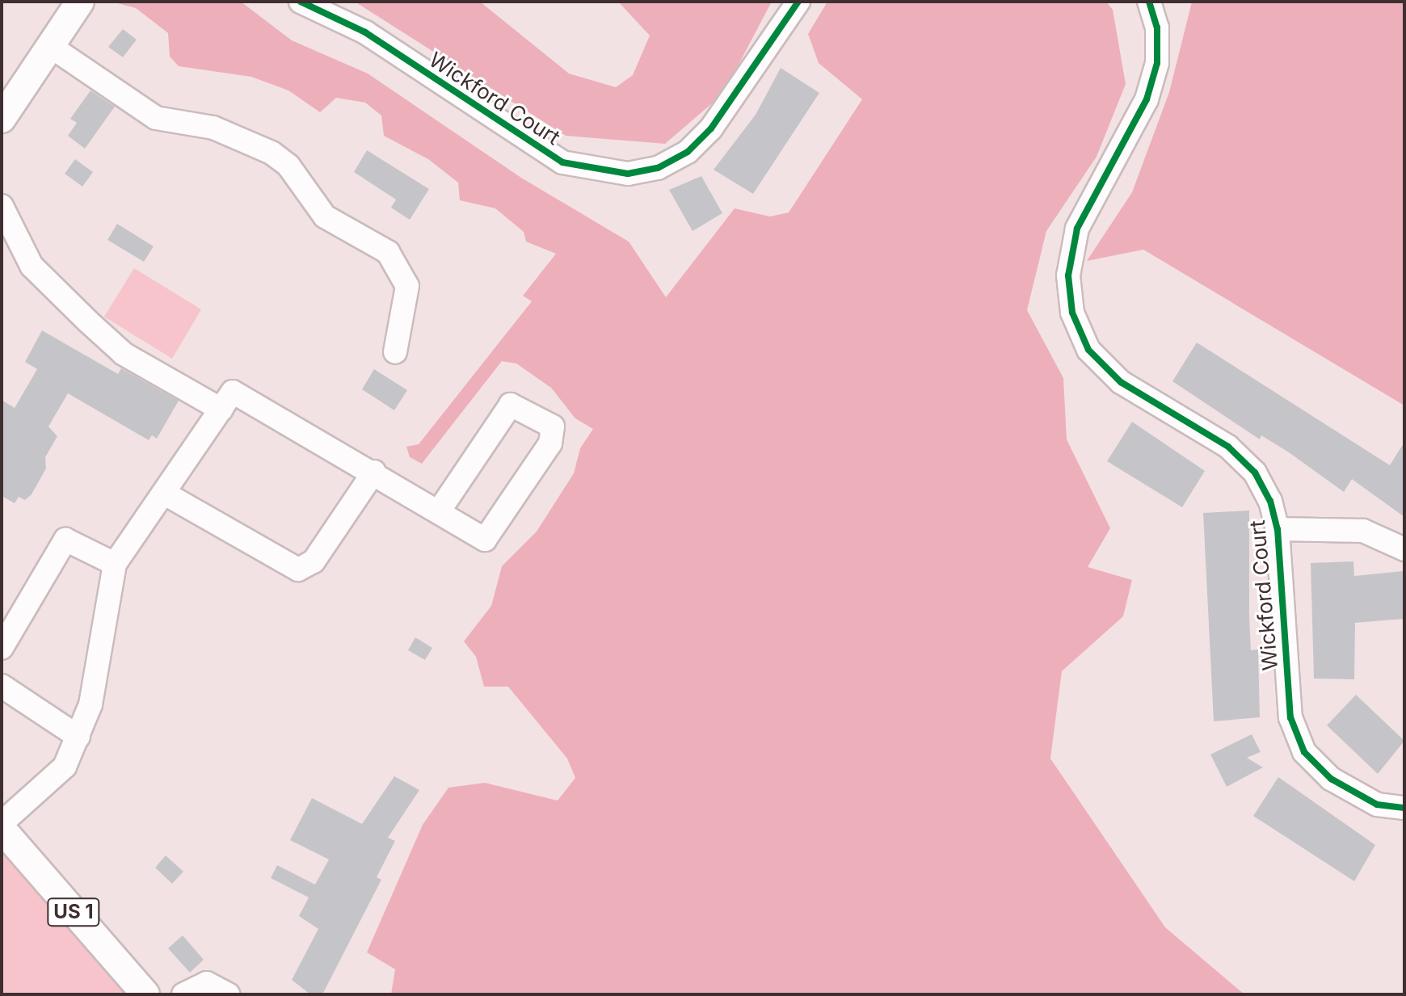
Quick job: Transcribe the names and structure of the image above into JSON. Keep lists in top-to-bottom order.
{
  "streets": {
    "main road": ["US 1"],
    "street": ["Wickford Court"]
  }
}
